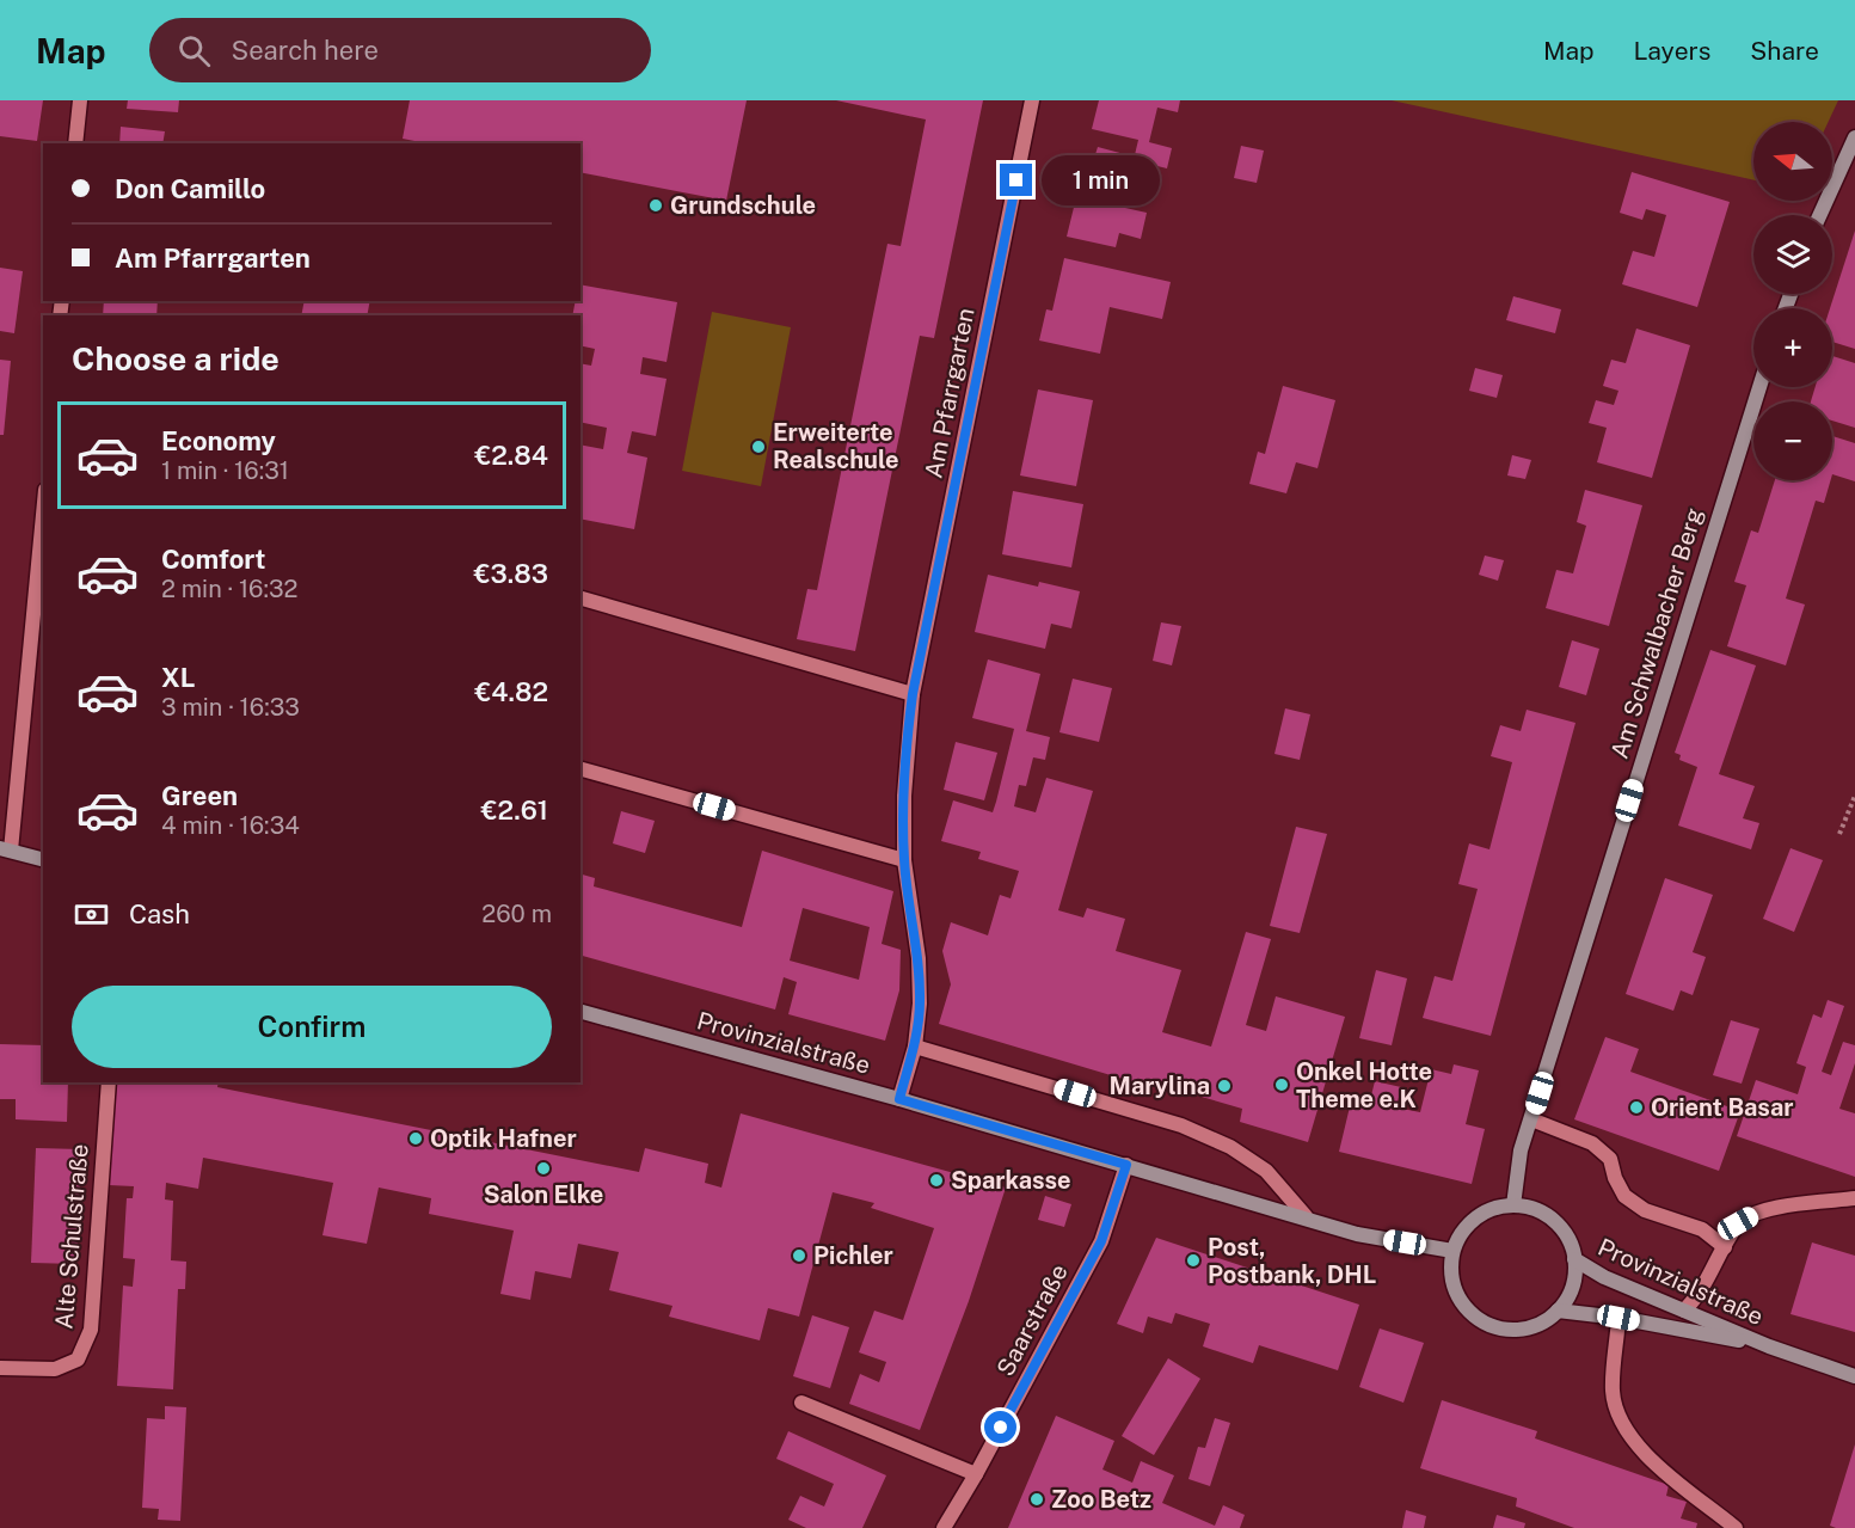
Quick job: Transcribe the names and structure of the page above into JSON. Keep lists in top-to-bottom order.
{
  "streets": {
    "main road": ["Am Schwalbacher Berg", "Provinzialstraße"],
    "street": ["Am Pfarrgarten", "Alte Schulstraße", "Saarstraße"]
  },
  "crossings": [
    ["Am Pfarrgarten", "Provinzialstraße"],
    ["Am Schwalbacher Berg", "Provinzialstraße"],
    ["Provinzialstraße", "Saarstraße"]
  ],
  "places": [
    "Grundschule",
    "Erweiterte Realschule",
    "Onkel Hotte Theme e.K",
    "Marylina",
    "Orient Basar",
    "Optik Hafner",
    "Salon Elke",
    "Sparkasse",
    "Pichler",
    "Post, Postbank, DHL",
    "Zoo Betz"
  ],
  "north": "left",
  "page": {
    "header": "Map",
    "search": "Search here",
    "nav": ["Map", "Layers", "Share"],
    "map_buttons": ["+", "−"],
    "banner": ["Don Camillo", "Am Pfarrgarten"],
    "bubble": "1 min",
    "heading": "Choose a ride",
    "list": [
      {
        "name": "Economy",
        "note": "1 min · 16:31",
        "value": "€2.84"
      },
      {
        "name": "Comfort",
        "note": "2 min · 16:32",
        "value": "€3.83"
      },
      {
        "name": "XL",
        "note": "3 min · 16:33",
        "value": "€4.82"
      },
      {
        "name": "Green",
        "note": "4 min · 16:34",
        "value": "€2.61"
      }
    ],
    "pay": ["Cash", "260 m"],
    "buttons": "Confirm"
  }
}
